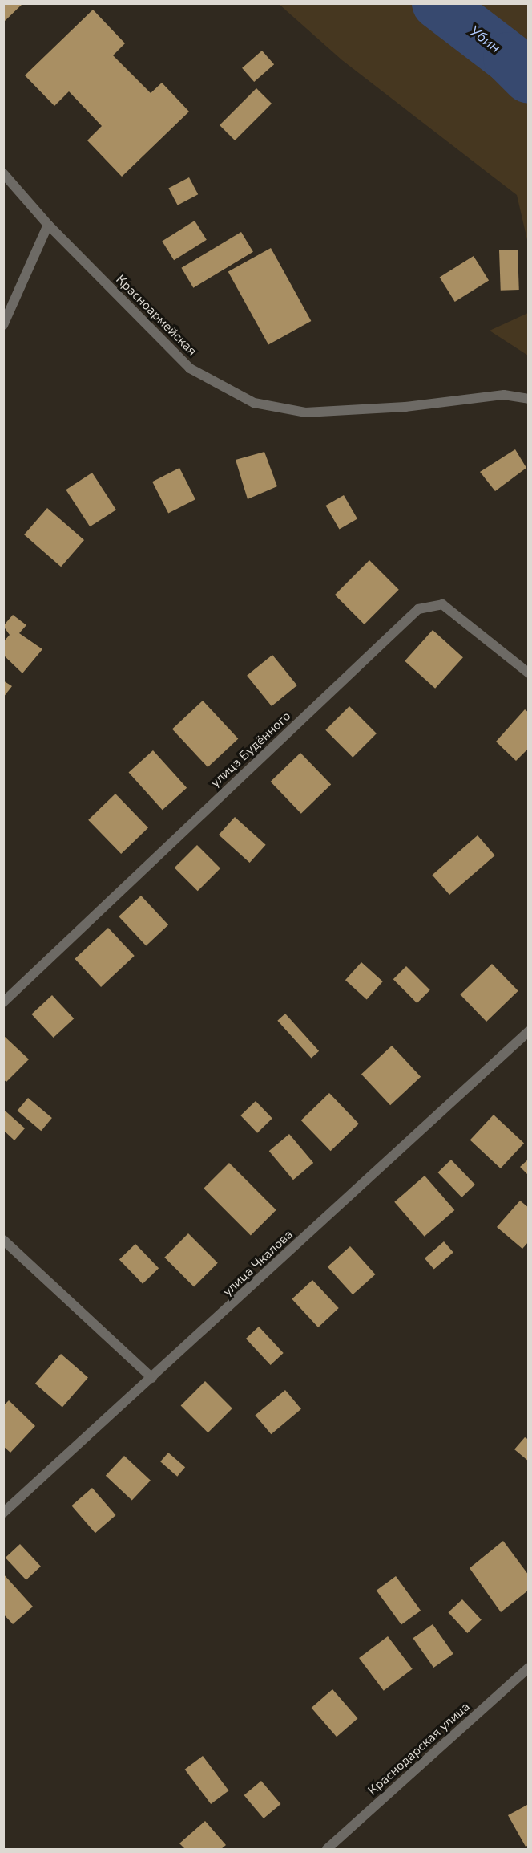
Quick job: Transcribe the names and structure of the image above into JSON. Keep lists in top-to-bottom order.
{
  "streets": {
    "street": [
      "Красноармейская",
      "улица Будённого",
      "улица Чкалова",
      "Краснодарская улица"
    ]
  },
  "water": ["Убин"]
}
